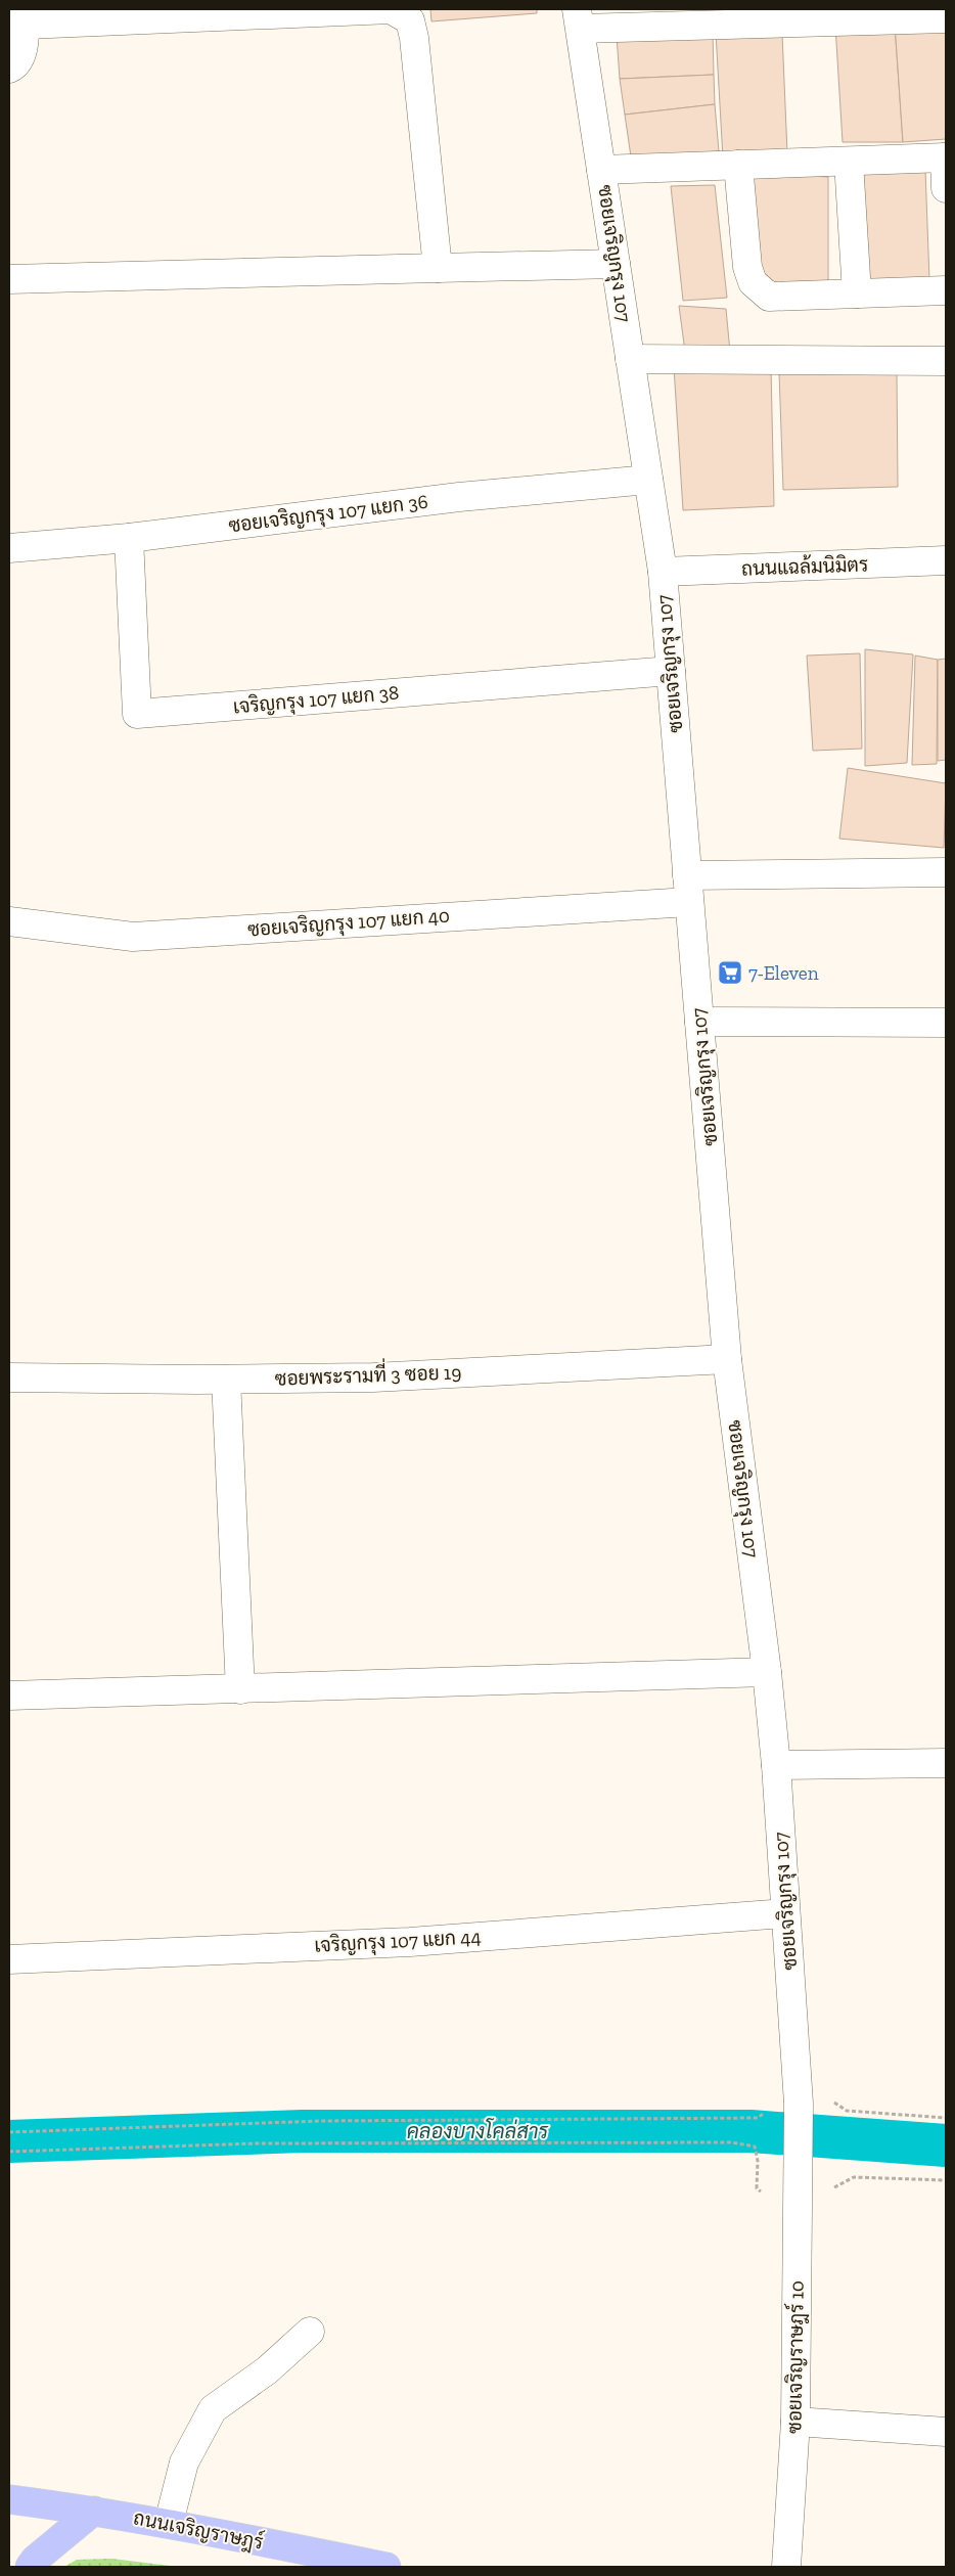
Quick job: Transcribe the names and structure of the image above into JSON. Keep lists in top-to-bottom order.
{
  "streets": {
    "main road": ["ถนนเจริญราษฎร์"],
    "street": [
      "ซอยเจริญกรุง 107",
      "ซอยเจริญกรุง 107 แยก 36",
      "ถนนแฉล้มนิมิตร",
      "เจริญกรุง 107 แยก 38",
      "ซอยเจริญกรุง 107 แยก 40",
      "ซอยพระรามที่ 3 ซอย 19",
      "เจริญกรุง 107 แยก 44",
      "ซอยเจริญราษฎร์ 10"
    ]
  },
  "crossings": [
    ["ซอยเจริญกรุง 107", "ซอยเจริญกรุง 107 แยก 36"],
    ["ซอยเจริญกรุง 107", "ถนนแฉล้มนิมิตร"],
    ["ซอยเจริญกรุง 107", "เจริญกรุง 107 แยก 38"],
    ["ซอยเจริญกรุง 107", "ซอยเจริญกรุง 107 แยก 40"],
    ["ซอยเจริญกรุง 107", "ซอยพระรามที่ 3 ซอย 19"],
    ["ซอยเจริญกรุง 107", "เจริญกรุง 107 แยก 44"],
    ["ซอยเจริญกรุง 107", "ซอยเจริญราษฎร์ 10"],
    ["ซอยเจริญกรุง 107 แยก 36", "เจริญกรุง 107 แยก 38"]
  ],
  "water": ["คลองบางโคล่สาร"],
  "places": {
    "supermarket": ["7-Eleven"]
  }
}
